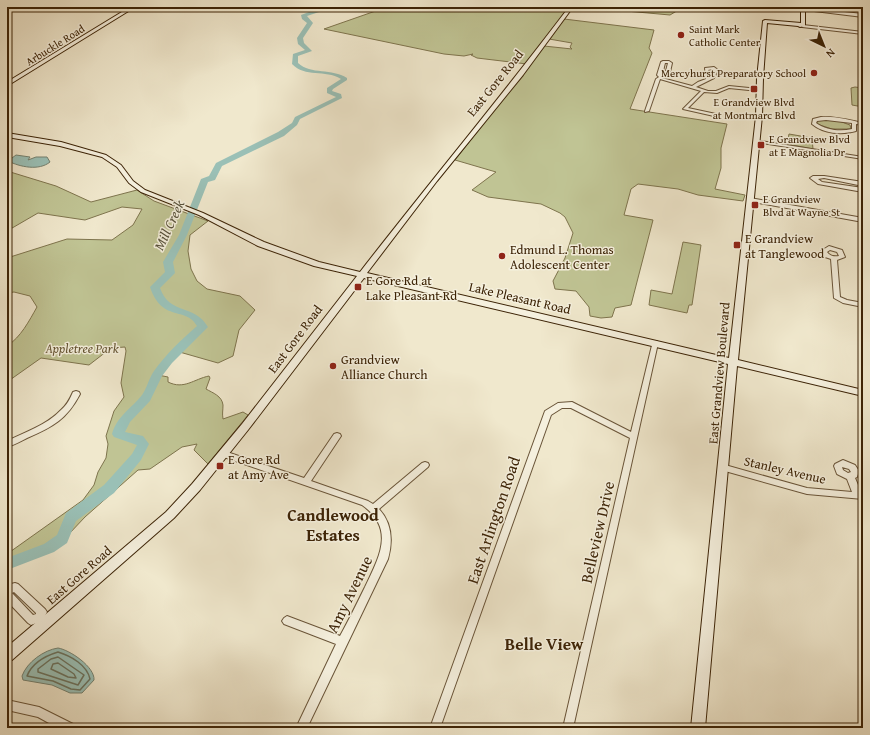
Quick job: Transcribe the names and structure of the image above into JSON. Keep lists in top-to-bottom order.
{
  "streets": {
    "street": [
      "Arbuckle Road",
      "East Gore Road",
      "Lake Pleasant Road",
      "East Grandview Boulevard",
      "Stanley Avenue",
      "East Arlington Road",
      "Belleview Drive",
      "Amy Avenue"
    ]
  },
  "crossings": [
    ["East Gore Road", "Lake Pleasant Road"],
    ["Lake Pleasant Road", "East Grandview Boulevard"],
    ["Lake Pleasant Road", "Belleview Drive"],
    ["East Grandview Boulevard", "Stanley Avenue"],
    ["East Arlington Road", "Belleview Drive"]
  ],
  "districts": ["Candlewood Estates", "Belle View"],
  "water": ["Mill Creek"],
  "parks": ["Appletree Park"],
  "places": {
    "other": [
      "Saint Mark Catholic Center",
      "Mercyhurst Preparatory School",
      "Edmund L. Thomas Adolescent Center",
      "Grandview Alliance Church"
    ],
    "transit": [
      "E Grandview Blvd at Montmarc Blvd",
      "E Grandview Blvd at E Magnolia Dr",
      "E Grandview Blvd at Wayne St",
      "E Grandview at Tanglewood",
      "E Gore Rd at Lake Pleasant Rd",
      "E Gore Rd at Amy Ave"
    ]
  },
  "north": "bottom right"
}
